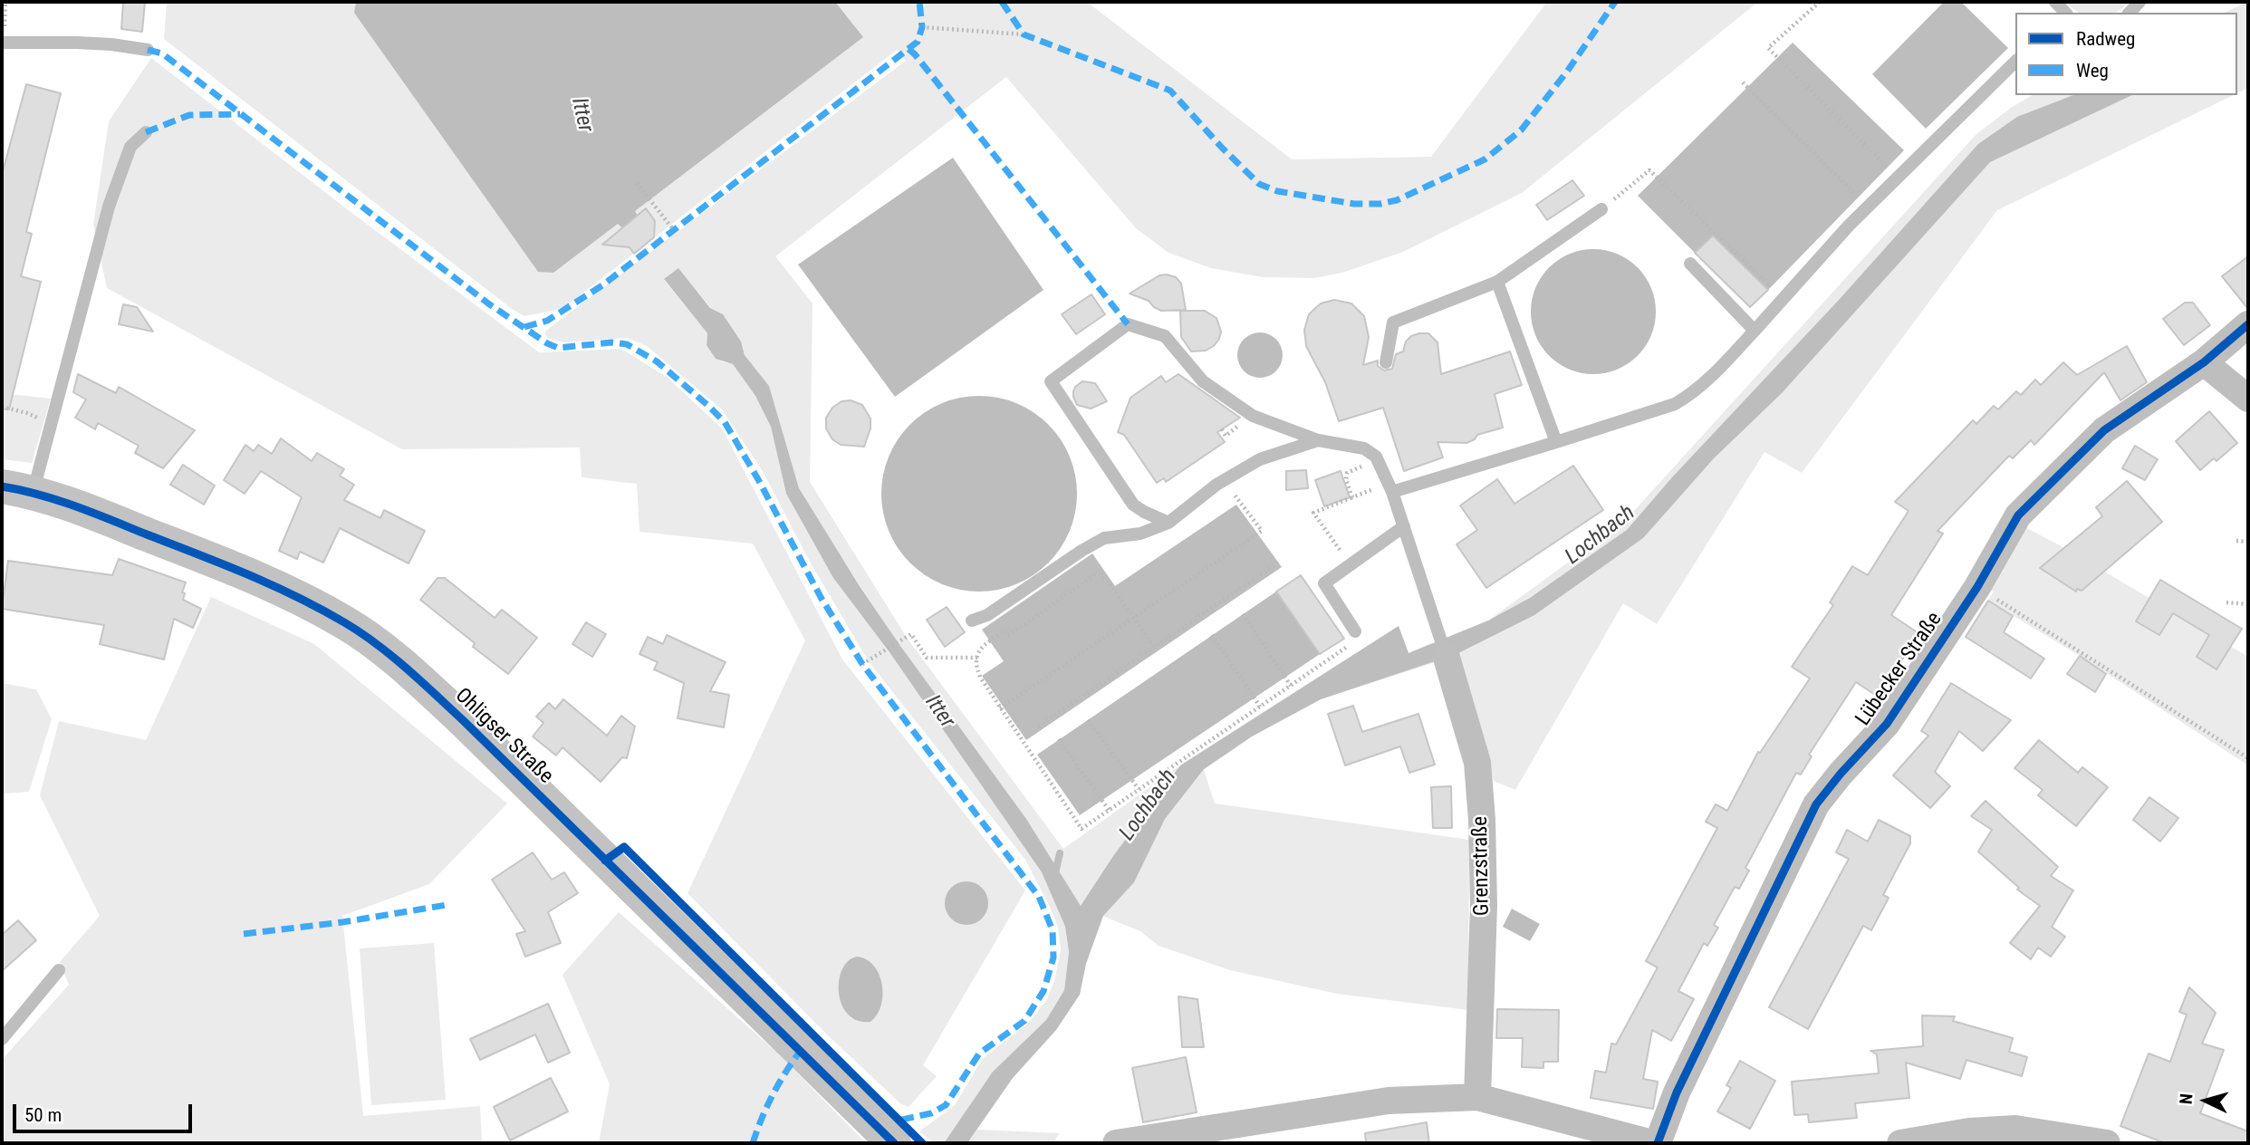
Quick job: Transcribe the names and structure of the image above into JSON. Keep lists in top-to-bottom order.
{
  "streets": {
    "main road": ["Ohligser Straße"],
    "street": ["Lübecker Straße", "Grenzstraße"]
  },
  "water": ["Itter", "Lochbach"],
  "legend": ["Radweg", "Weg"],
  "scale_bar": "50 m",
  "north": "left"
}
